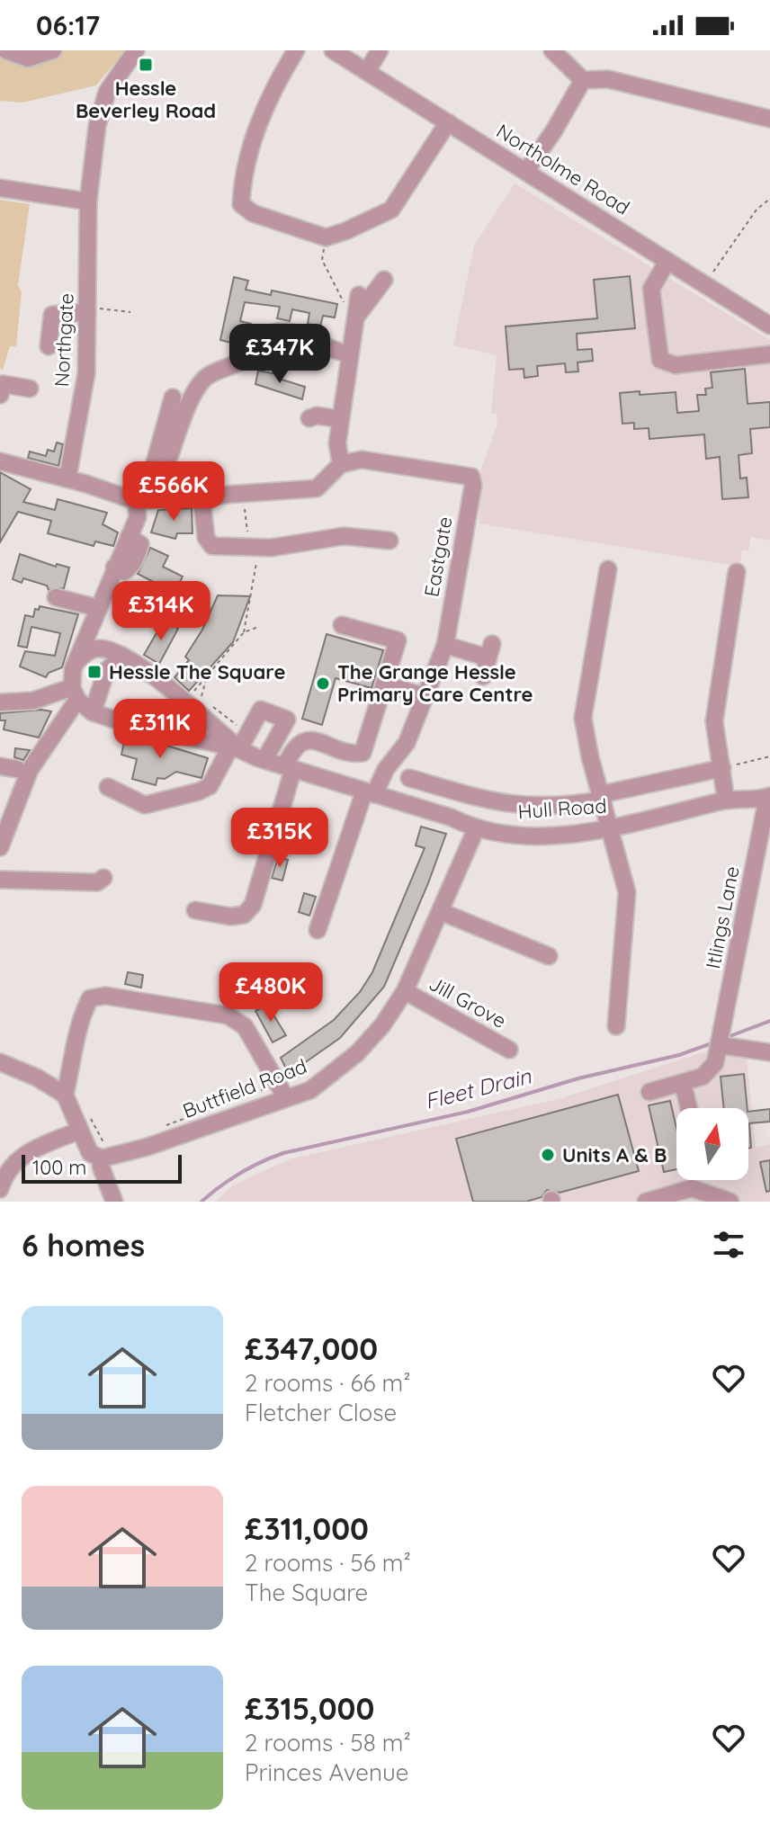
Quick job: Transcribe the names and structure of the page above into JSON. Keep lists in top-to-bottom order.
{
  "streets": {
    "street": [
      "Northolme Road",
      "Northgate",
      "Eastgate",
      "Hull Road",
      "Itlings Lane",
      "Jill Grove",
      "Buttfield Road"
    ]
  },
  "crossings": [
    ["Eastgate", "Hull Road"],
    ["Hull Road", "Itlings Lane"],
    ["Hull Road", "Buttfield Road"],
    ["Jill Grove", "Buttfield Road"]
  ],
  "water": ["Fleet Drain"],
  "places": {
    "transit": ["Hessle Beverley Road", "Hessle The Square"],
    "other": ["The Grange Hessle Primary Care Centre", "Units A & B"]
  },
  "scale_bar": "100 m",
  "north": "top",
  "page": {
    "status": "06:17",
    "price": [
      "£347K",
      "£566K",
      "£314K",
      "£311K",
      "£315K",
      "£480K"
    ],
    "scale": "100 m",
    "heading": "6 homes",
    "list": [
      {
        "name": "£347,000",
        "note": "2 rooms · 66 m² · Fletcher Close"
      },
      {
        "name": "£311,000",
        "note": "2 rooms · 56 m² · The Square"
      },
      {
        "name": "£315,000",
        "note": "2 rooms · 58 m² · Princes Avenue"
      }
    ]
  }
}
